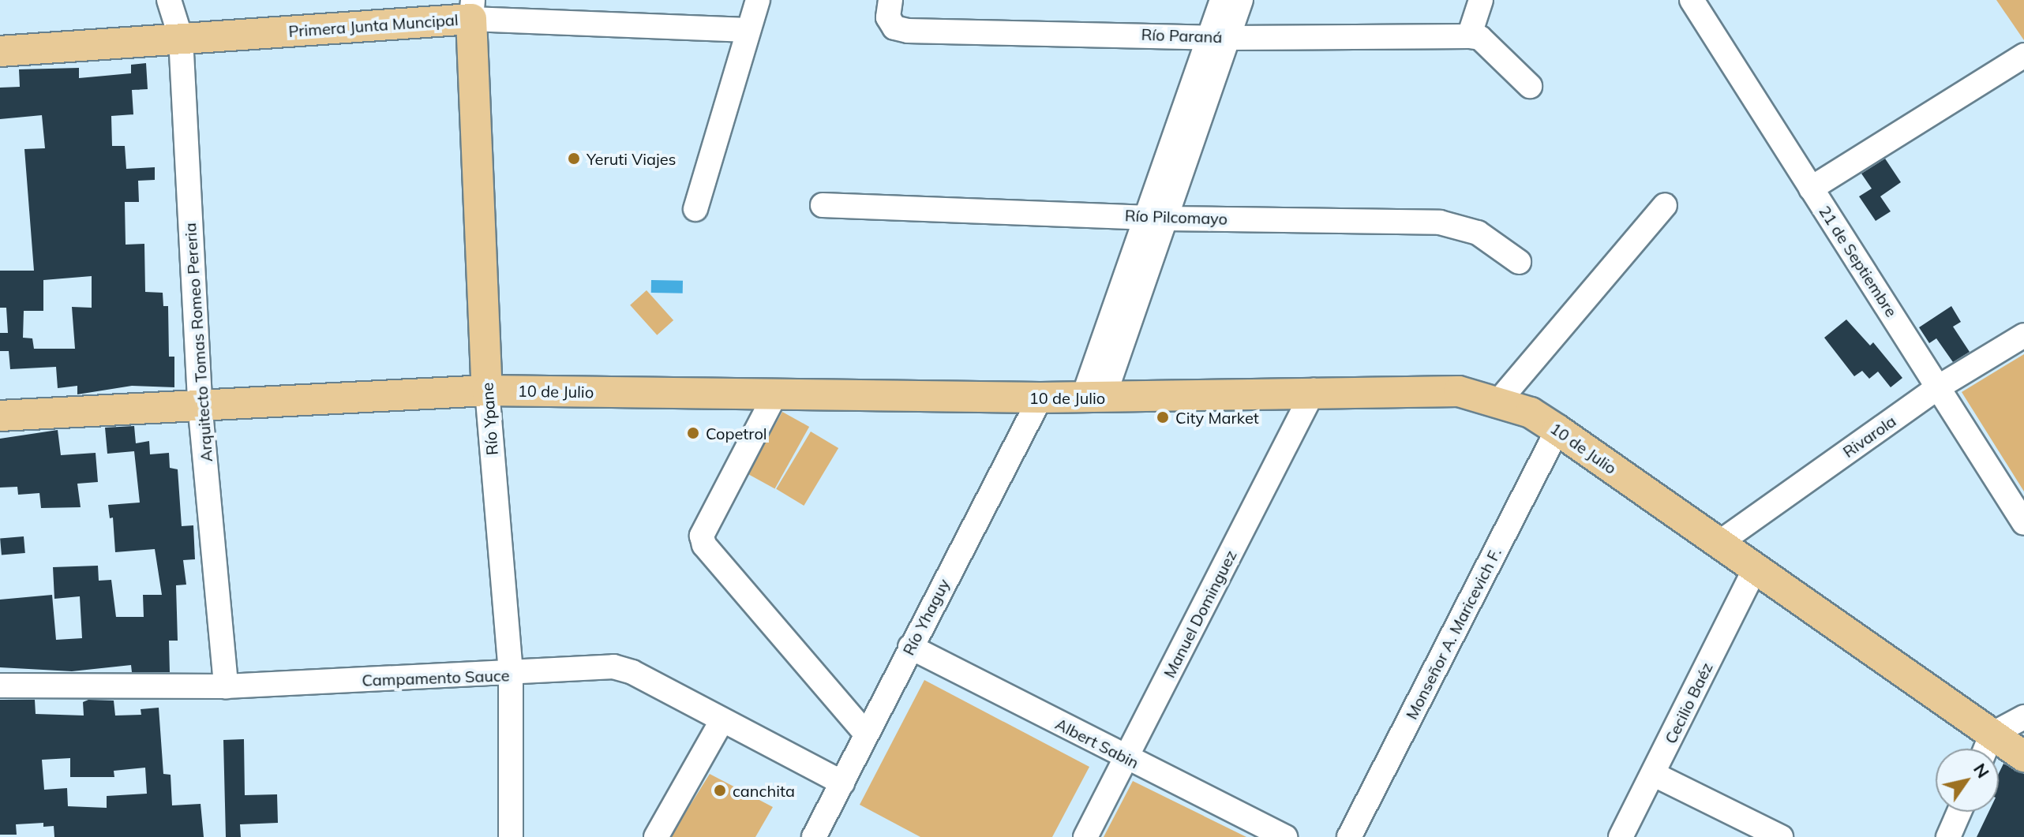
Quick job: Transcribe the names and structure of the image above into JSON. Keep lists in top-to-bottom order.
{
  "streets": {
    "main road": ["Primera Junta Muncipal", "10 de Julio", "Río Ypane"],
    "street": [
      "Río Paraná",
      "Río Pilcomayo",
      "21 de Septiembre",
      "Arquitecto Tomas Romeo Pereria",
      "Rivarola",
      "Manuel Dominguez",
      "Río Yhaguy",
      "Monseñor A. Maricevich F.",
      "Campamento Sauce",
      "Cecilio Baéz",
      "Albert Sabin"
    ]
  },
  "crossings": [
    ["Primera Junta Muncipal", "Arquitecto Tomas Romeo Pereria"],
    ["Primera Junta Muncipal", "Río Ypane"],
    ["21 de Septiembre", "Rivarola"],
    ["Arquitecto Tomas Romeo Pereria", "10 de Julio"],
    ["Arquitecto Tomas Romeo Pereria", "Campamento Sauce"],
    ["10 de Julio", "Río Ypane"],
    ["10 de Julio", "Rivarola"],
    ["10 de Julio", "Manuel Dominguez"],
    ["10 de Julio", "Río Yhaguy"],
    ["10 de Julio", "Monseñor A. Maricevich F."],
    ["10 de Julio", "Cecilio Baéz"],
    ["Río Ypane", "Campamento Sauce"],
    ["Manuel Dominguez", "Albert Sabin"],
    ["Río Yhaguy", "Campamento Sauce"],
    ["Río Yhaguy", "Albert Sabin"]
  ],
  "places": [
    "Yeruti Viajes",
    "City Market",
    "Copetrol",
    "canchita"
  ],
  "north": "top right"
}
